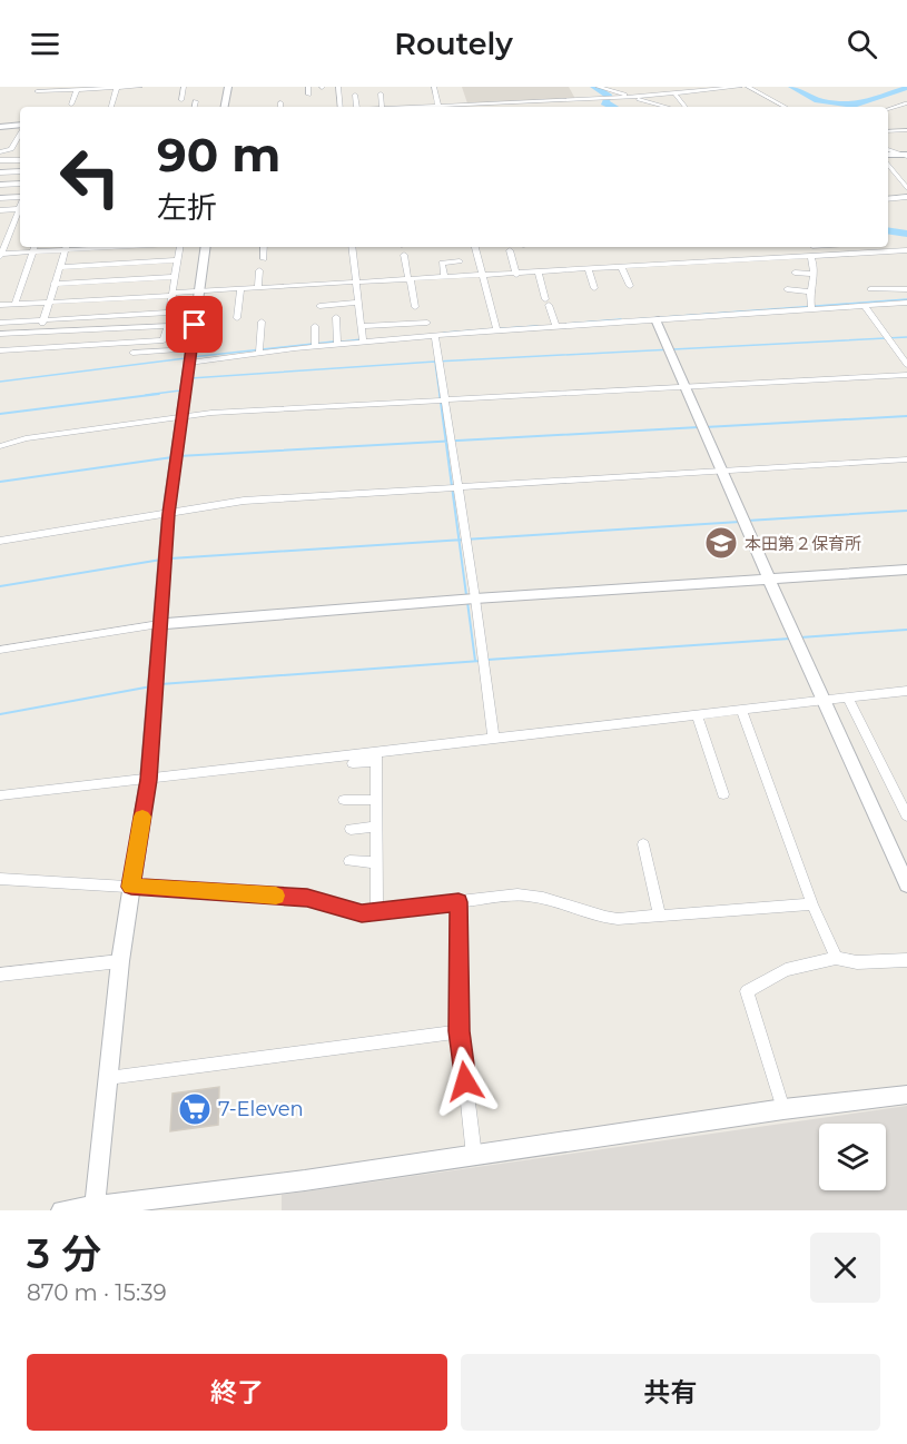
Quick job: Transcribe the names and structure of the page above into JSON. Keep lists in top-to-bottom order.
{
  "places": {
    "school or university": ["本田第２保育所"],
    "supermarket": ["7-Eleven"]
  },
  "page": {
    "header": "Routely",
    "turn": ["90 m", "左折"],
    "heading": ["3 分", "870 m · 15:39"],
    "buttons": ["終了", "共有"]
  }
}
